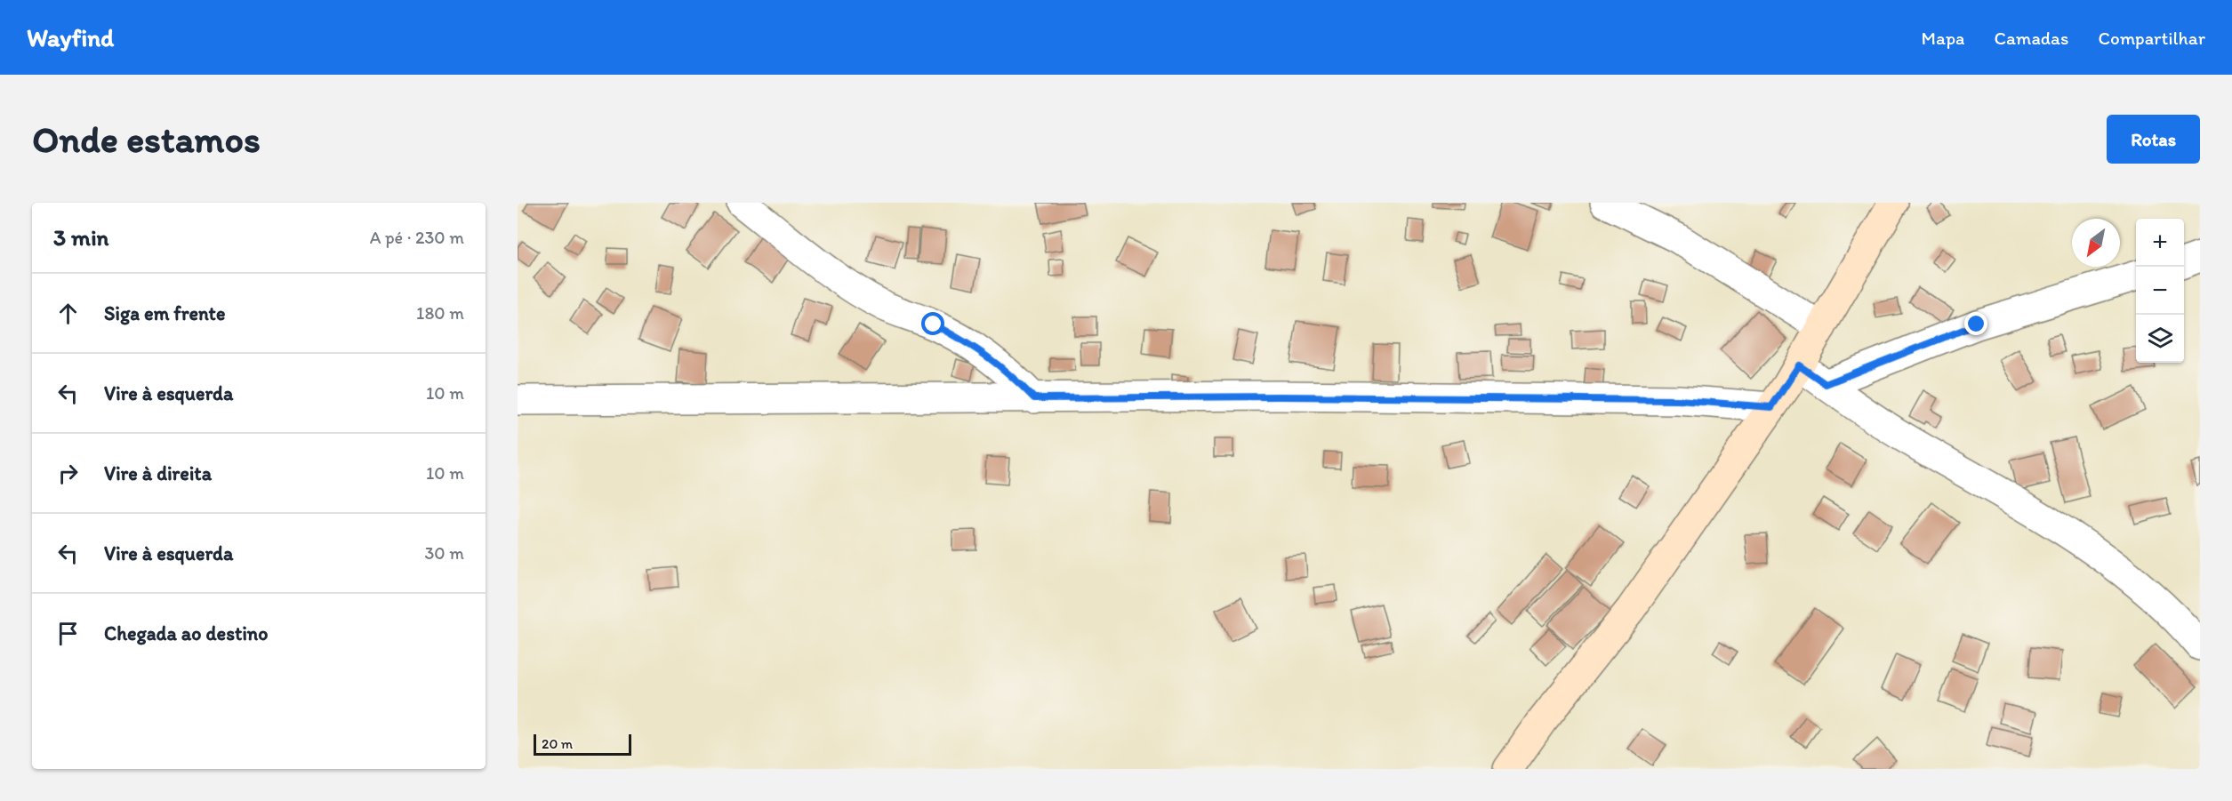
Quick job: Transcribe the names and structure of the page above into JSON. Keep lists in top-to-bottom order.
{
  "scale_bar": "20 m",
  "north": "bottom left",
  "page": {
    "header": "Wayfind",
    "nav": ["Mapa", "Camadas", "Compartilhar"],
    "buttons": "Rotas",
    "title": "Onde estamos",
    "heading": ["3 min", "A pé · 230 m"],
    "map_buttons": ["+", "−"],
    "list": [
      ["Siga em frente", "180 m"],
      ["Vire à esquerda", "10 m"],
      ["Vire à direita", "10 m"],
      ["Vire à esquerda", "30 m"],
      "Chegada ao destino"
    ],
    "scale": "20 m"
  }
}
